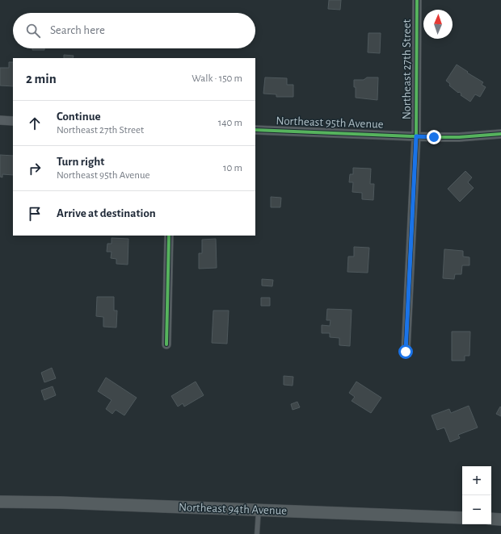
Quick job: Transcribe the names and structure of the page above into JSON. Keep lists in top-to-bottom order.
{
  "streets": {
    "main road": ["Northeast 94th Avenue"],
    "street": ["Northeast 27th Street", "Northeast 95th Avenue"]
  },
  "crossings": [
    ["Northeast 27th Street", "Northeast 95th Avenue"]
  ],
  "north": "top",
  "page": {
    "search": "Search here",
    "heading": ["2 min", "Walk · 150 m"],
    "list": [
      ["Continue", "Northeast 27th Street", "140 m"],
      ["Turn right", "Northeast 95th Avenue", "10 m"],
      "Arrive at destination"
    ],
    "map_buttons": ["+", "−"]
  }
}
